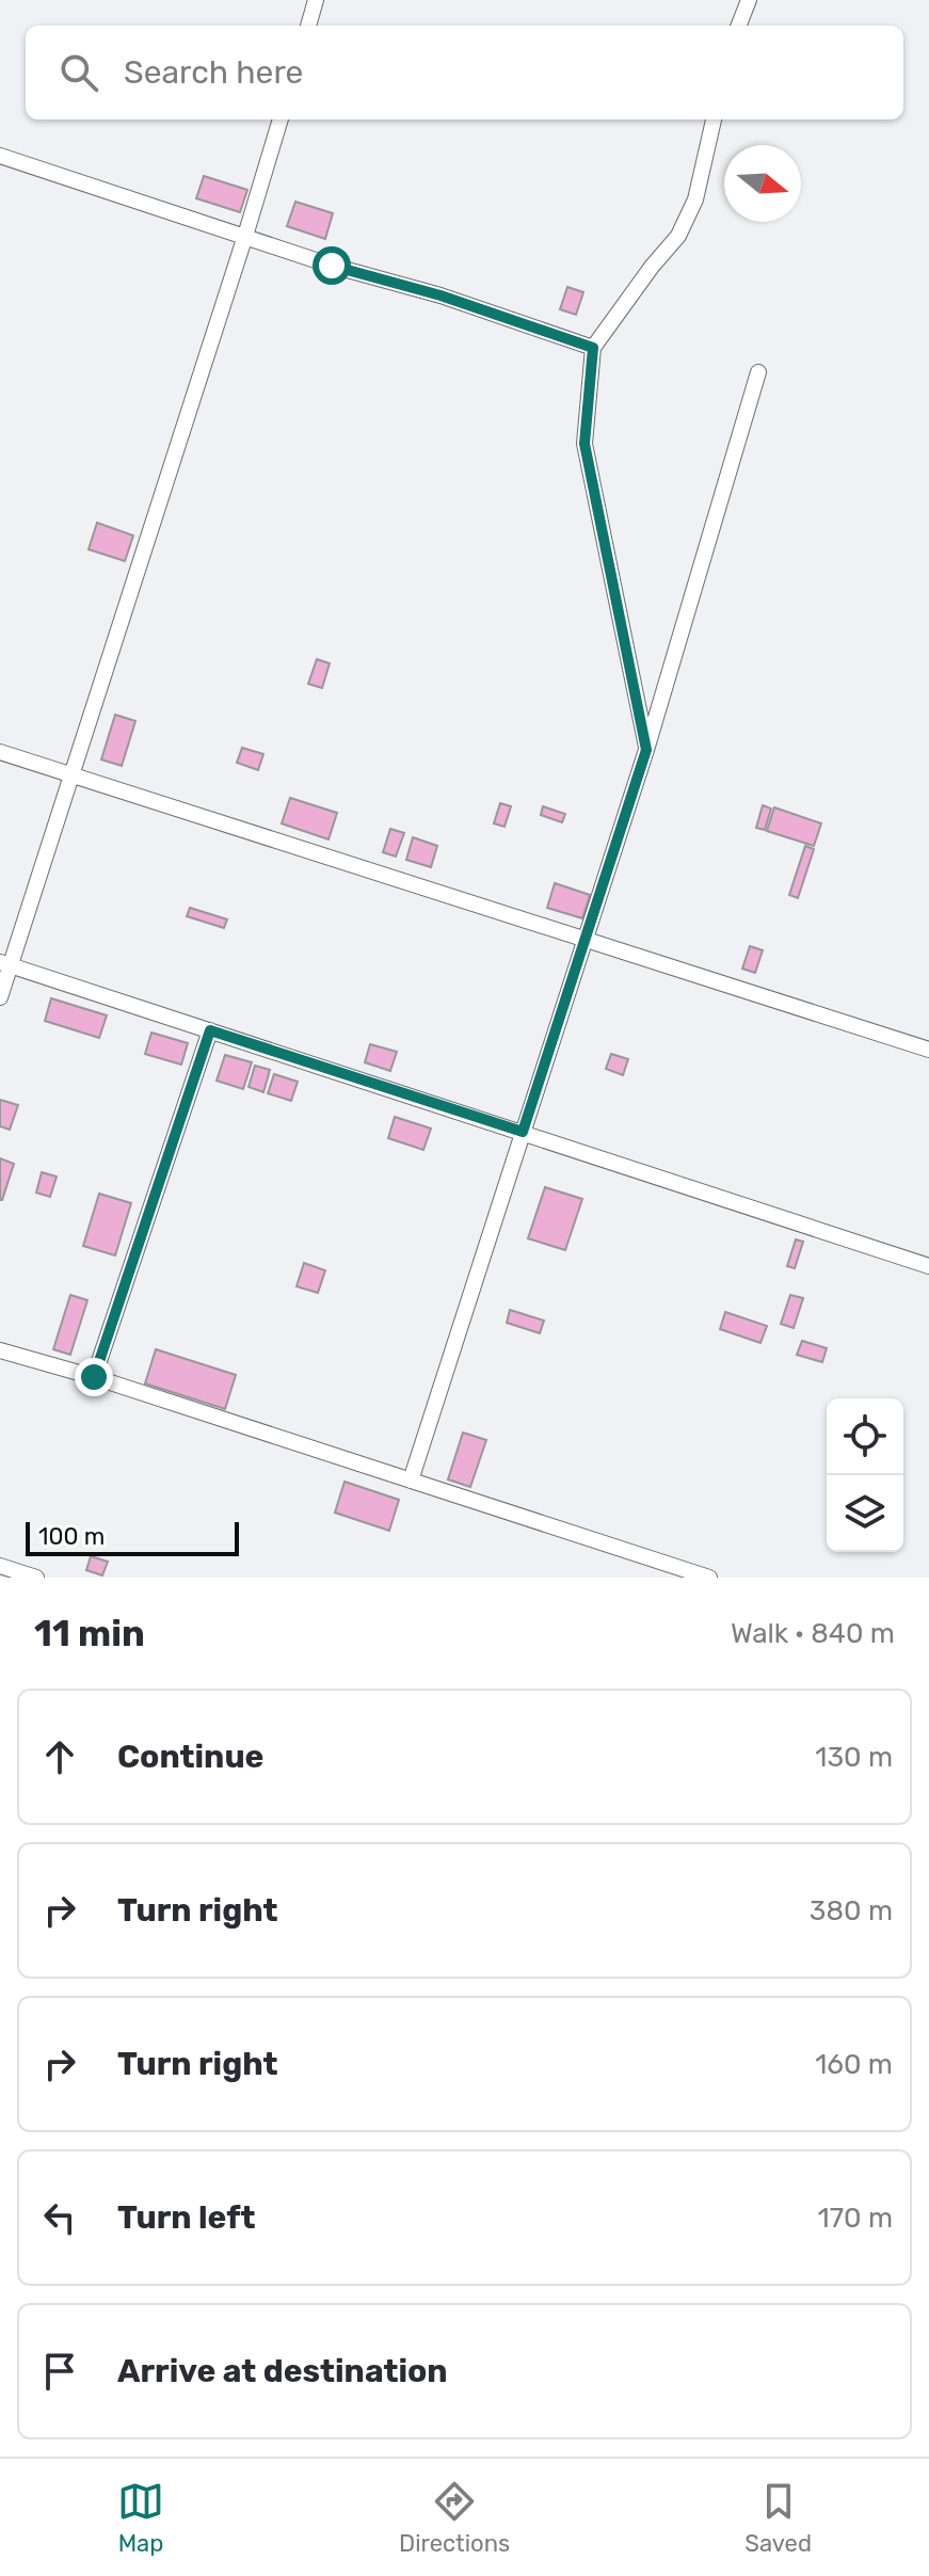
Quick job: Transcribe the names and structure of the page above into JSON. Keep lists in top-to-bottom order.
{
  "scale_bar": "100 m",
  "north": "right",
  "page": {
    "search": "Search here",
    "scale": "100 m",
    "heading": ["11 min", "Walk · 840 m"],
    "list": [
      ["Continue", "130 m"],
      ["Turn right", "380 m"],
      ["Turn right", "160 m"],
      ["Turn left", "170 m"],
      "Arrive at destination"
    ],
    "nav": ["Map", "Directions", "Saved"]
  }
}
